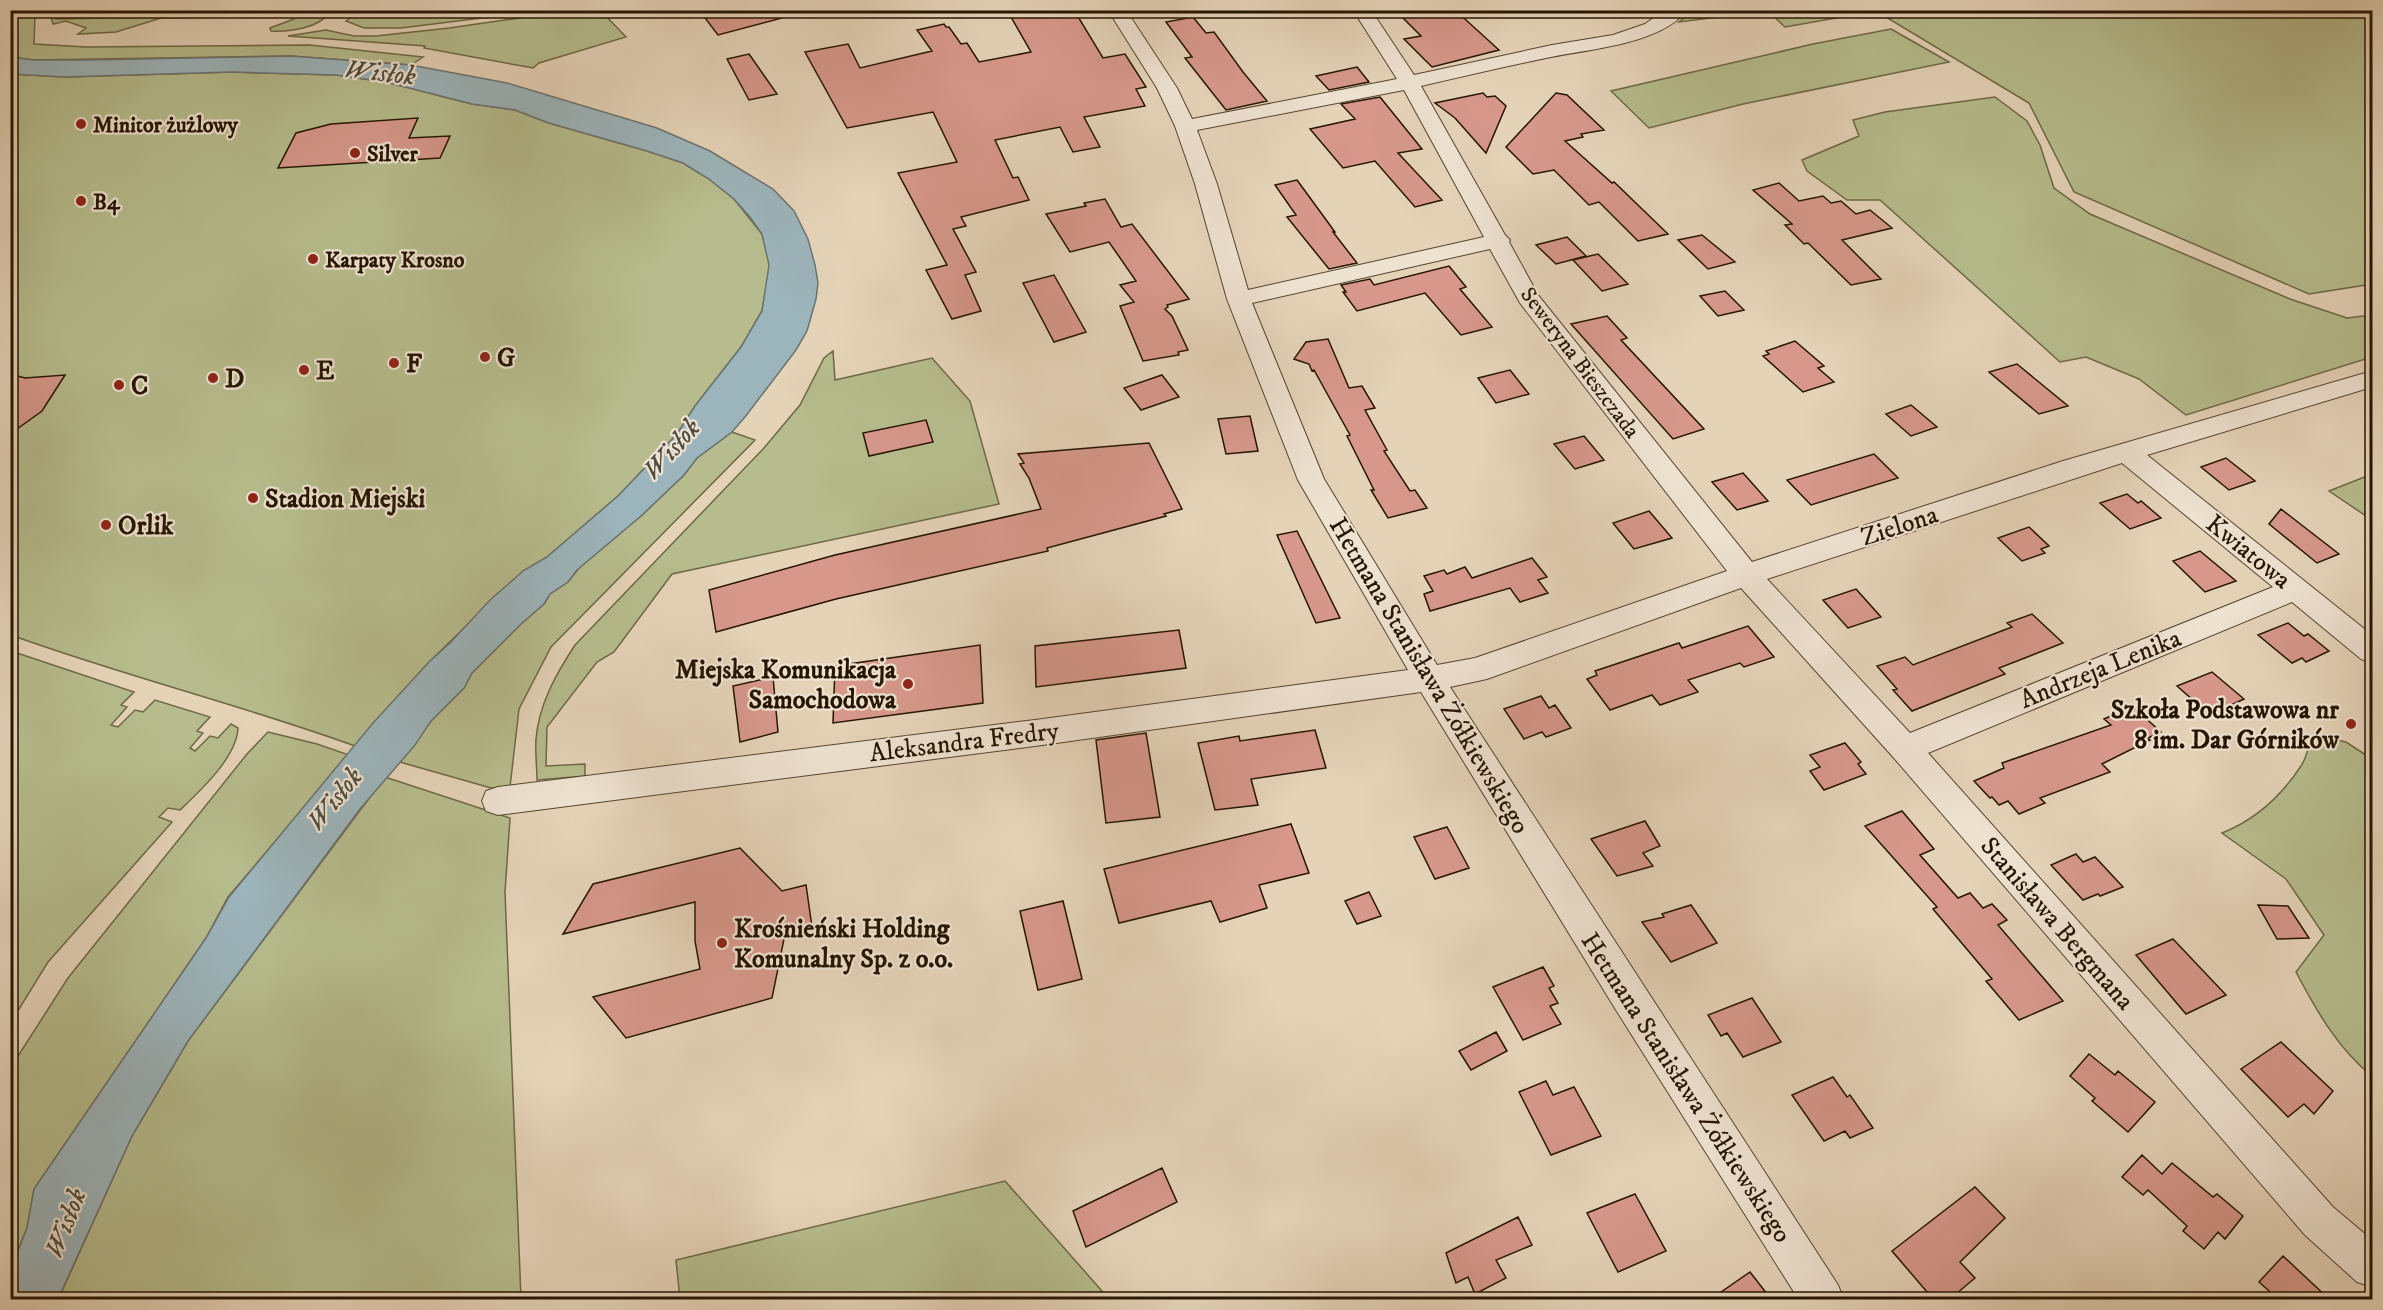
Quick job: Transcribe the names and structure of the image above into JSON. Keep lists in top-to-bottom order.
{
  "streets": {
    "street": [
      "Seweryna Bieszczada",
      "Zielona",
      "Kwiatowa",
      "Andrzeja Lenika",
      "Hetmana Stanisława Żółkiewskiego",
      "Aleksandra Fredry",
      "Stanisława Bergmana"
    ]
  },
  "crossings": [
    ["Seweryna Bieszczada", "Zielona"],
    ["Seweryna Bieszczada", "Stanisława Bergmana"],
    ["Zielona", "Kwiatowa"],
    ["Zielona", "Hetmana Stanisława Żółkiewskiego"],
    ["Zielona", "Aleksandra Fredry"],
    ["Zielona", "Stanisława Bergmana"],
    ["Kwiatowa", "Andrzeja Lenika"],
    ["Andrzeja Lenika", "Stanisława Bergmana"],
    ["Hetmana Stanisława Żółkiewskiego", "Aleksandra Fredry"]
  ],
  "water": ["Wisłok"],
  "places": [
    "Minitor żużlowy",
    "Silver",
    "B4",
    "Karpaty Krosno",
    "G",
    "F",
    "E",
    "D",
    "C",
    "Stadion Miejski",
    "Orlik",
    "Miejska Komunikacja Samochodowa",
    "Szkoła Podstawowa nr 8 im. Dar Górników",
    "Krośnieński Holding Komunalny Sp. z o.o."
  ]
}
